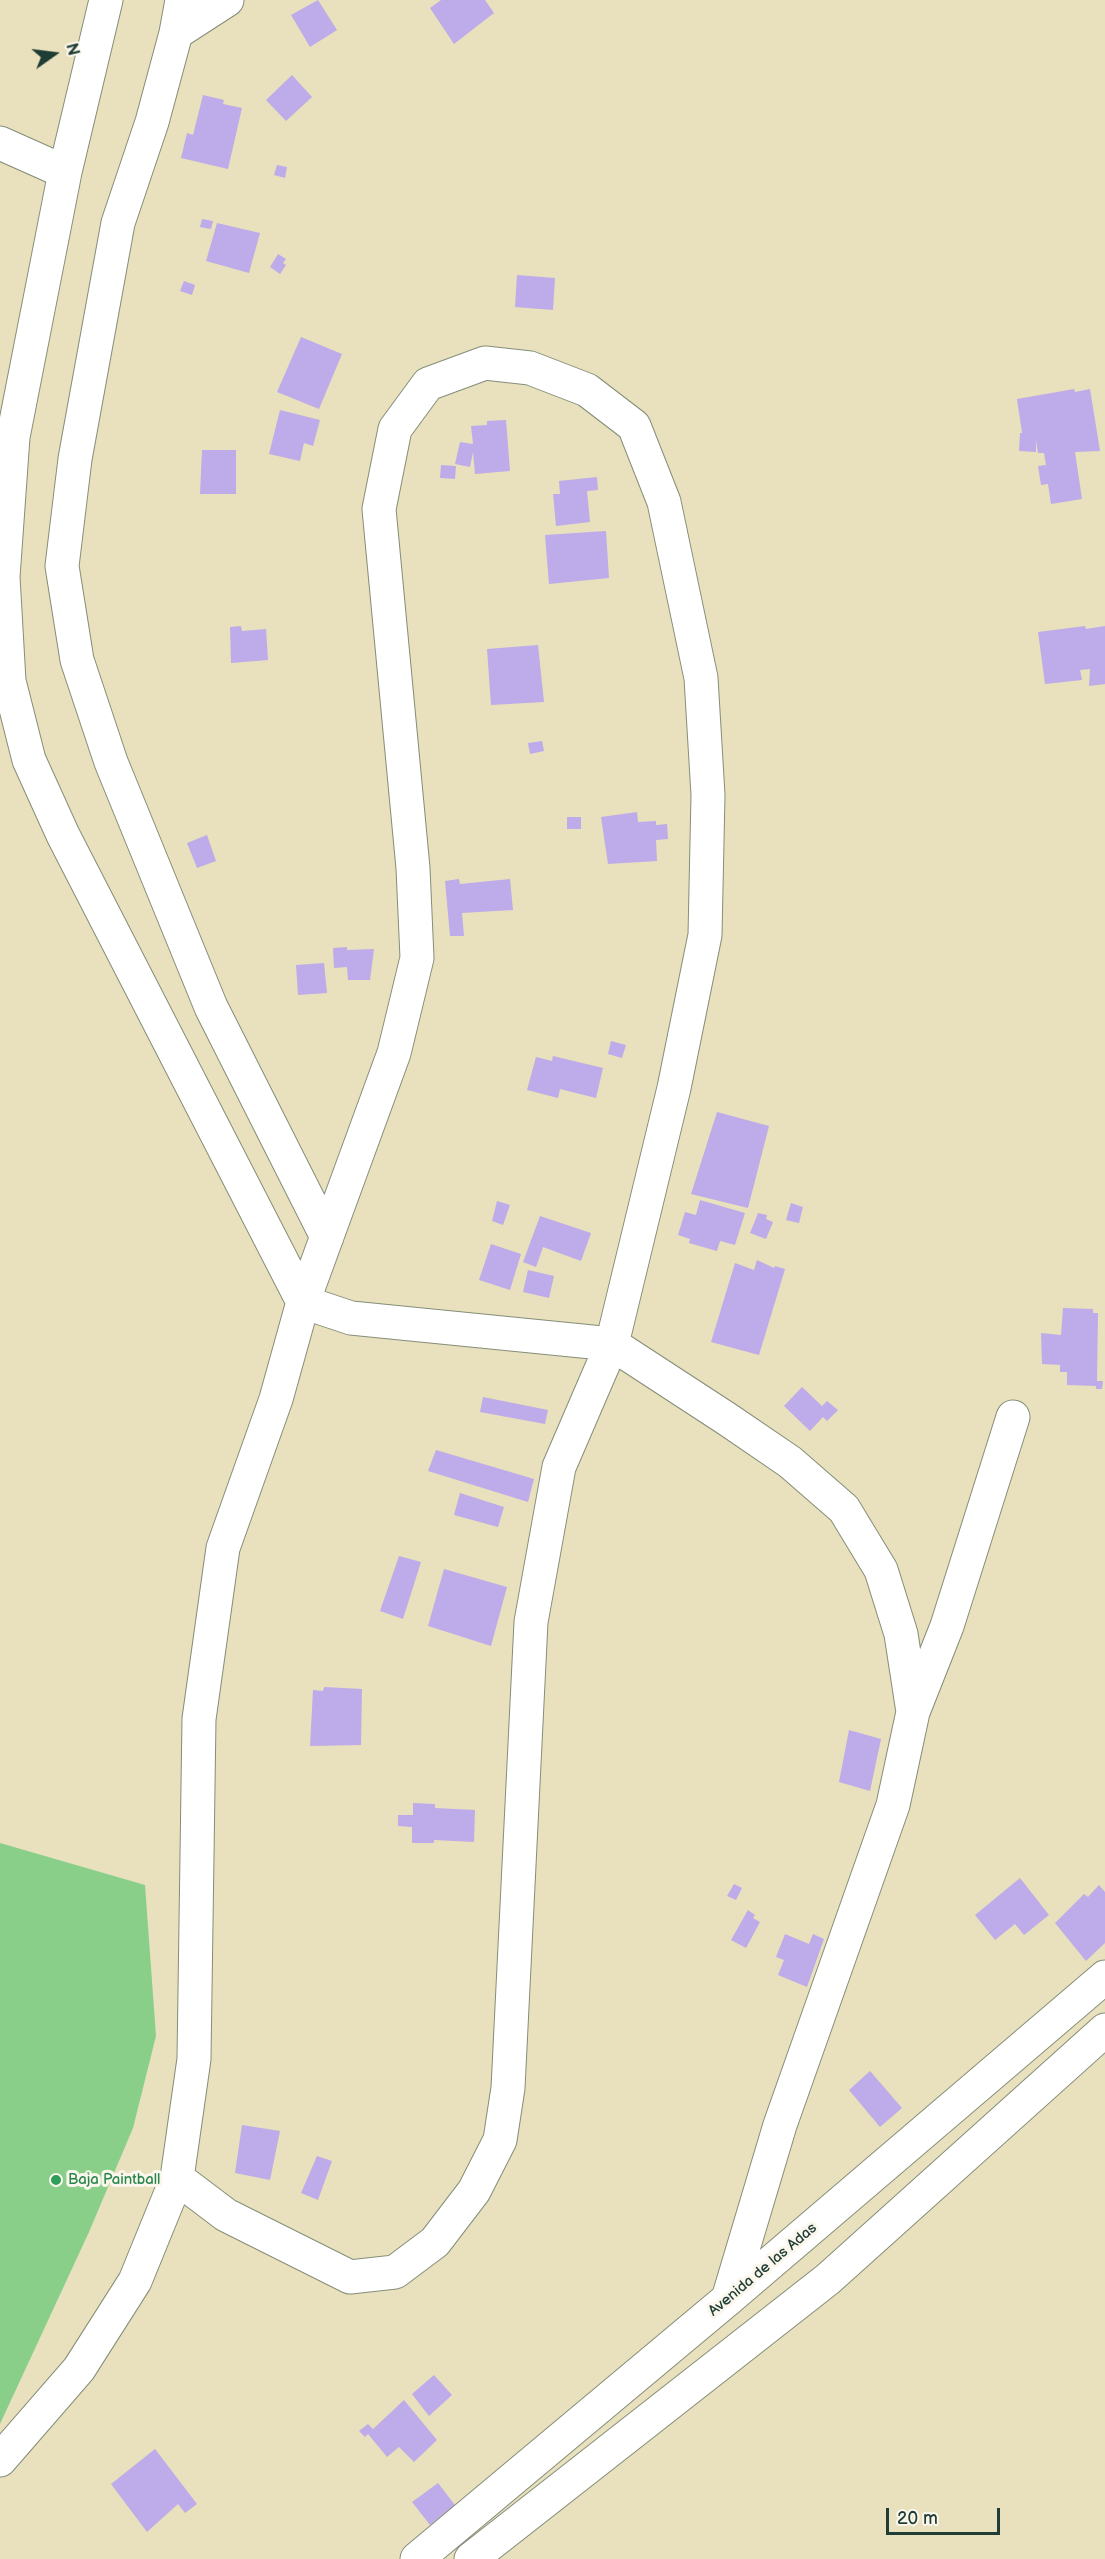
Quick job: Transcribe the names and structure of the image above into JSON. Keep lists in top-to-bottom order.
{
  "streets": {
    "street": ["Avenida de las Adas"]
  },
  "places": ["Baja Paintball"],
  "scale_bar": "20 m",
  "north": "right"
}
